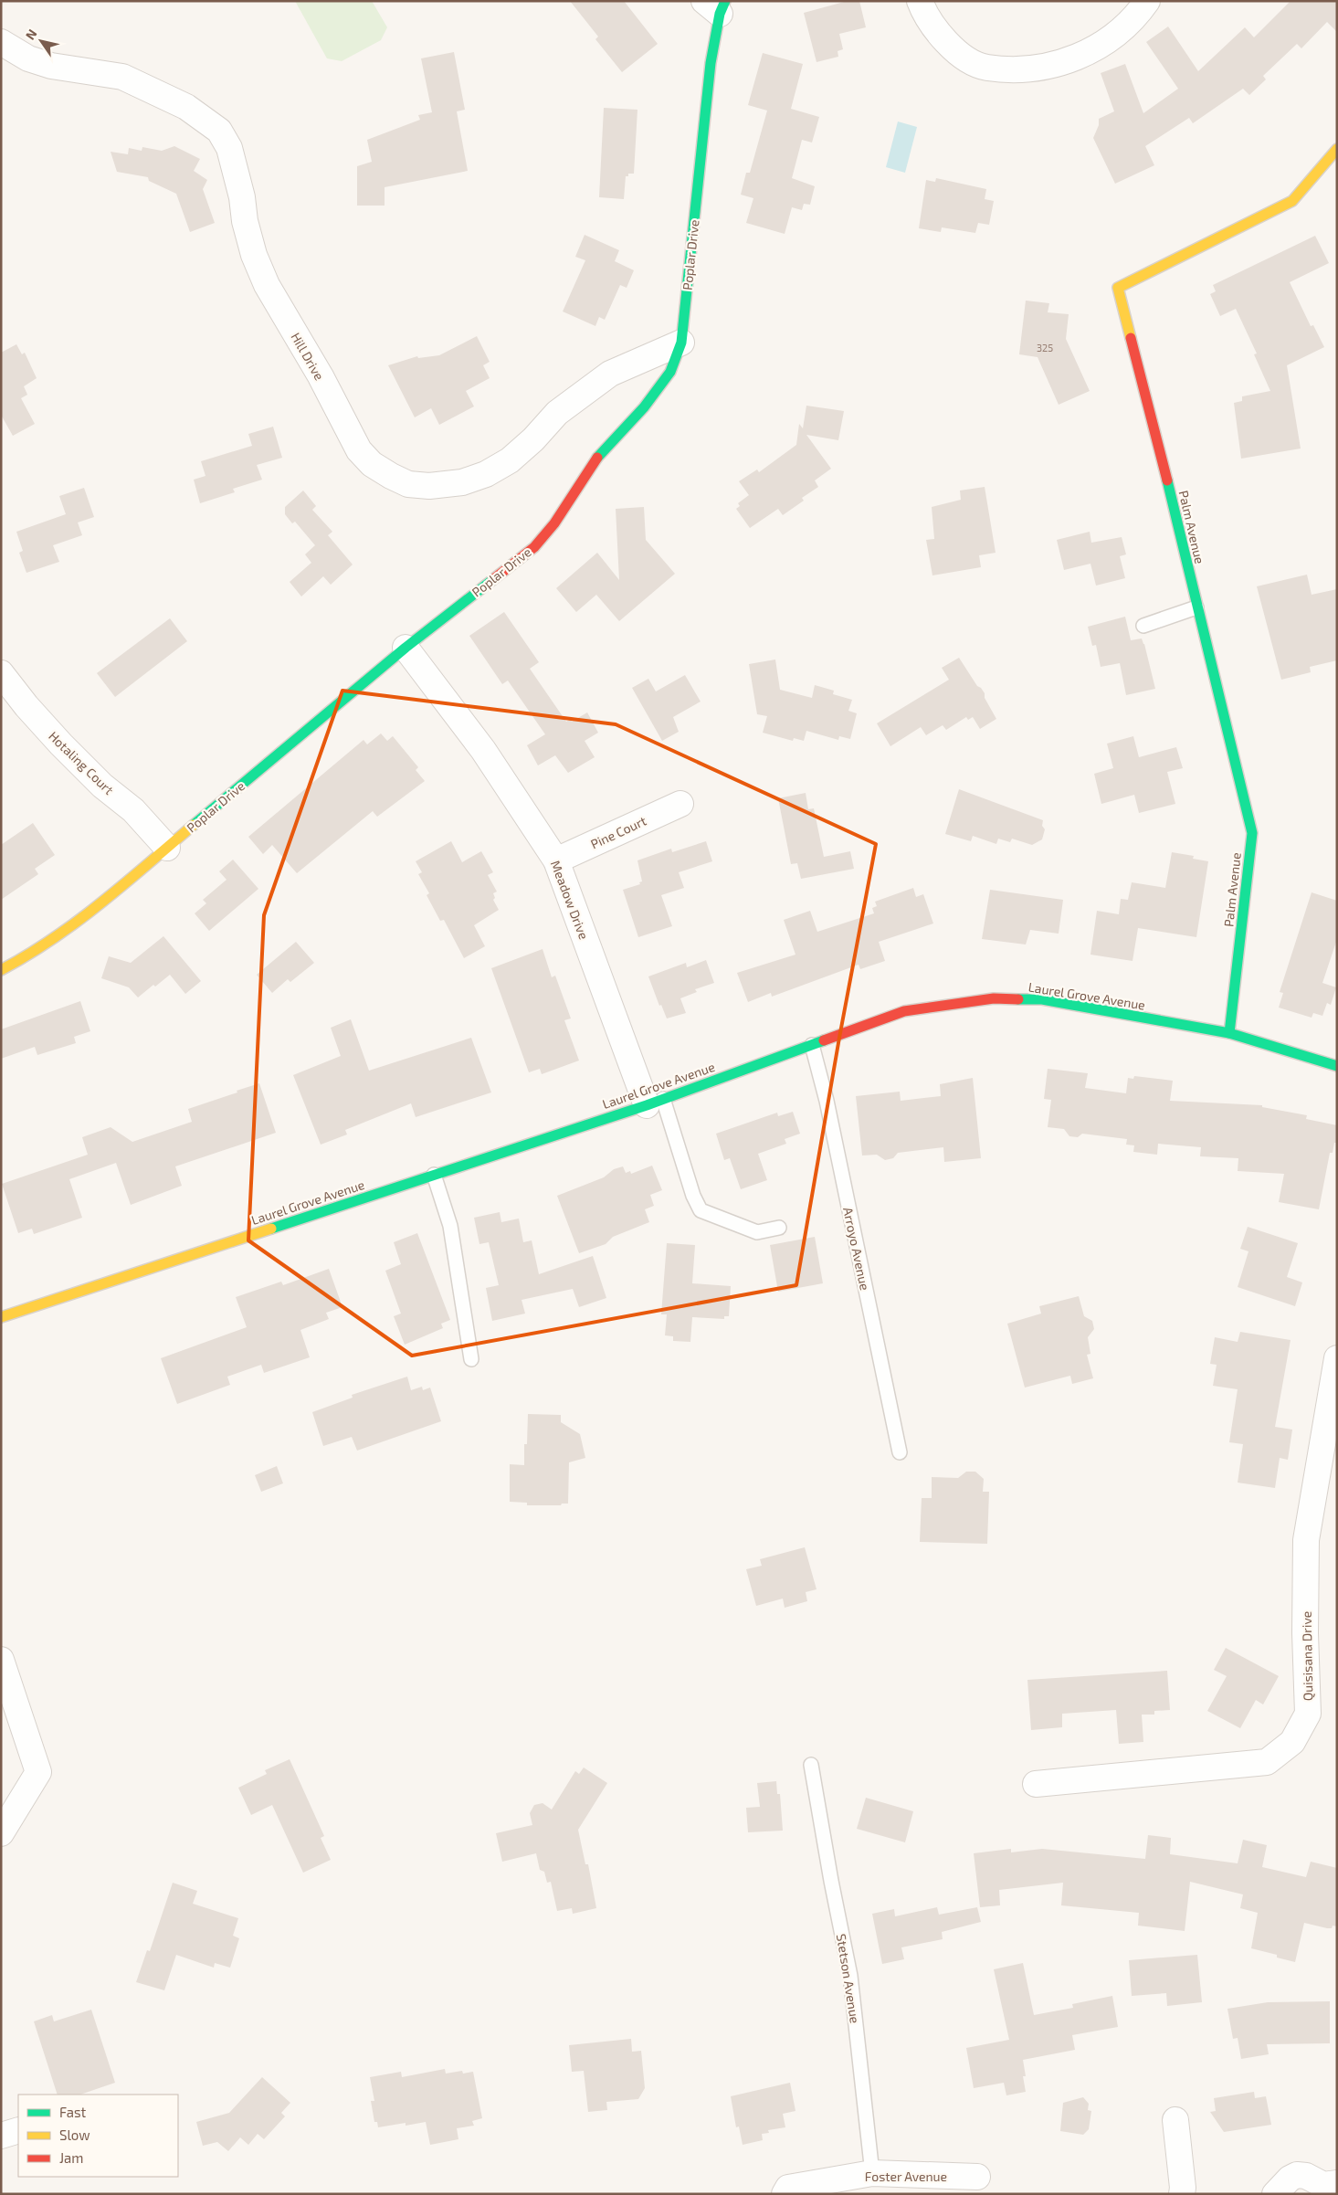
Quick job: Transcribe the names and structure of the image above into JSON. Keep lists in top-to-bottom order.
{
  "streets": {
    "street": [
      "Poplar Drive",
      "Hill Drive",
      "Palm Avenue",
      "Hotaling Court",
      "Pine Court",
      "Meadow Drive",
      "Laurel Grove Avenue",
      "Quisisana Drive",
      "Foster Avenue"
    ],
    "lane": ["Arroyo Avenue", "Stetson Avenue"]
  },
  "crossings": [
    ["Poplar Drive", "Hill Drive"],
    ["Poplar Drive", "Hotaling Court"],
    ["Poplar Drive", "Meadow Drive"],
    ["Palm Avenue", "Laurel Grove Avenue"],
    ["Pine Court", "Meadow Drive"],
    ["Meadow Drive", "Laurel Grove Avenue"],
    ["Laurel Grove Avenue", "Arroyo Avenue"],
    ["Stetson Avenue", "Foster Avenue"]
  ],
  "house_numbers": ["325"],
  "legend": ["Fast", "Slow", "Jam"],
  "north": "top left"
}
